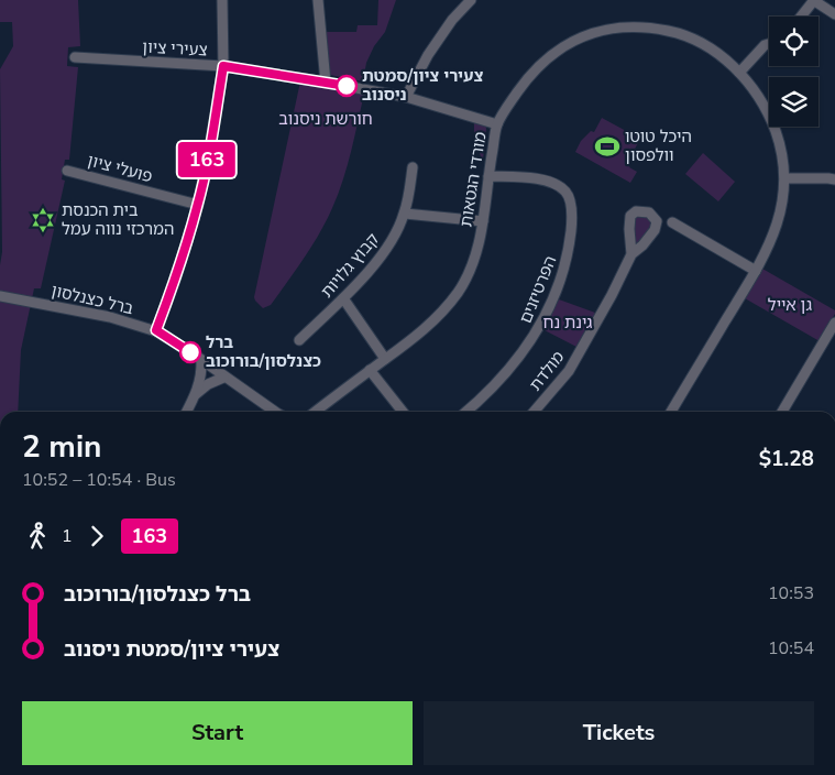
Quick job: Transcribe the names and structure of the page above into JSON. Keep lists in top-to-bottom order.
{
  "streets": {
    "street": [
      "צעירי ציון",
      "פועלי ציון",
      "מורדי הגטאות",
      "קבוץ גלויות",
      "הפרטיזנים",
      "ברל כצנלסון",
      "מולדת"
    ]
  },
  "crossings": [
    ["צעירי ציון", "מורדי הגטאות"],
    ["מורדי הגטאות", "הפרטיזנים"]
  ],
  "parks": ["חורשת ניסנוב", "גן אייל", "גינת נח"],
  "places": {
    "other": ["צעירי ציון/סמטת ניסנוב", "ברל כצנלסון/בורוכוב"],
    "sports": ["היכל טוטו וולפסון"],
    "synagogue": ["בית הכנסת המרכזי נווה עמל"]
  },
  "lines": ["bus line 163"],
  "page": {
    "on_map": "163",
    "heading": ["2 min", "10:52 – 10:54 · Bus", "$1.28"],
    "legs": ["1", "163"],
    "list": [
      {
        "name": "ברל כצנלסון/בורוכוב",
        "value": "10:53"
      },
      {
        "name": "צעירי ציון/סמטת ניסנוב",
        "value": "10:54"
      }
    ],
    "buttons": ["Start", "Tickets"]
  }
}
